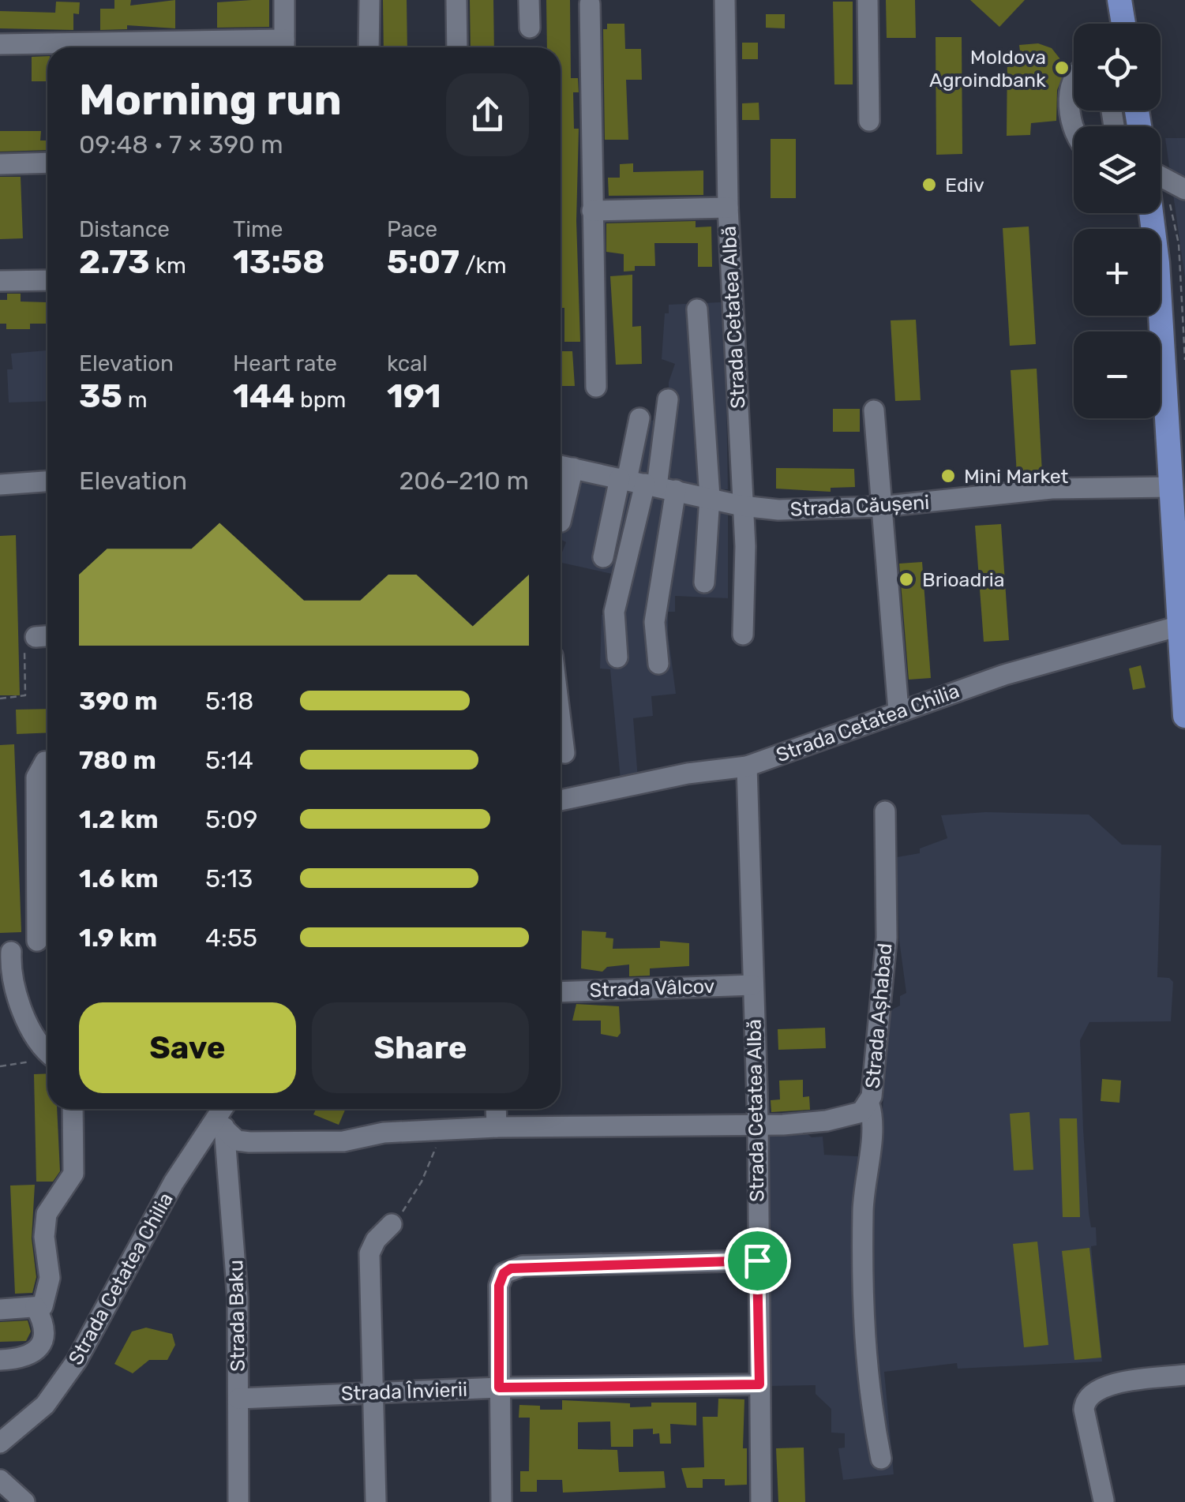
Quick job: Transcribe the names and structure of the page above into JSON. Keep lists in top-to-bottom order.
{
  "streets": {
    "street": [
      "Strada Cetatea Albă",
      "Strada Căușeni",
      "Strada Cetatea Chilia",
      "Strada Vâlcov",
      "Strada Așhabad",
      "Strada Baku",
      "Strada Învierii"
    ]
  },
  "crossings": [
    ["Strada Cetatea Albă", "Strada Căușeni"],
    ["Strada Cetatea Albă", "Strada Cetatea Chilia"],
    ["Strada Cetatea Albă", "Strada Vâlcov"],
    ["Strada Cetatea Albă", "Strada Așhabad"],
    ["Strada Cetatea Albă", "Strada Învierii"],
    ["Strada Cetatea Chilia", "Strada Baku"],
    ["Strada Baku", "Strada Învierii"]
  ],
  "places": [
    "Moldova Agroindbank",
    "Ediv",
    "Mini Market",
    "Brioadria"
  ],
  "page": {
    "map_buttons": ["+", "−"],
    "heading": ["Morning run", "09:48 · 7 × 390 m"],
    "stats": [
      ["Distance", "2.73 km"],
      ["Time", "13:58"],
      ["Pace", "5:07 /km"],
      ["Elevation", "35 m"],
      ["Heart rate", "144 bpm"],
      ["kcal", "191"]
    ],
    "chart": ["Elevation", "206–210 m"],
    "list": [
      {
        "name": "390 m",
        "note": "5:18"
      },
      {
        "name": "780 m",
        "note": "5:14"
      },
      {
        "name": "1.2 km",
        "note": "5:09"
      },
      {
        "name": "1.6 km",
        "note": "5:13"
      },
      {
        "name": "1.9 km",
        "note": "4:55"
      }
    ],
    "buttons": ["Save", "Share"]
  }
}
